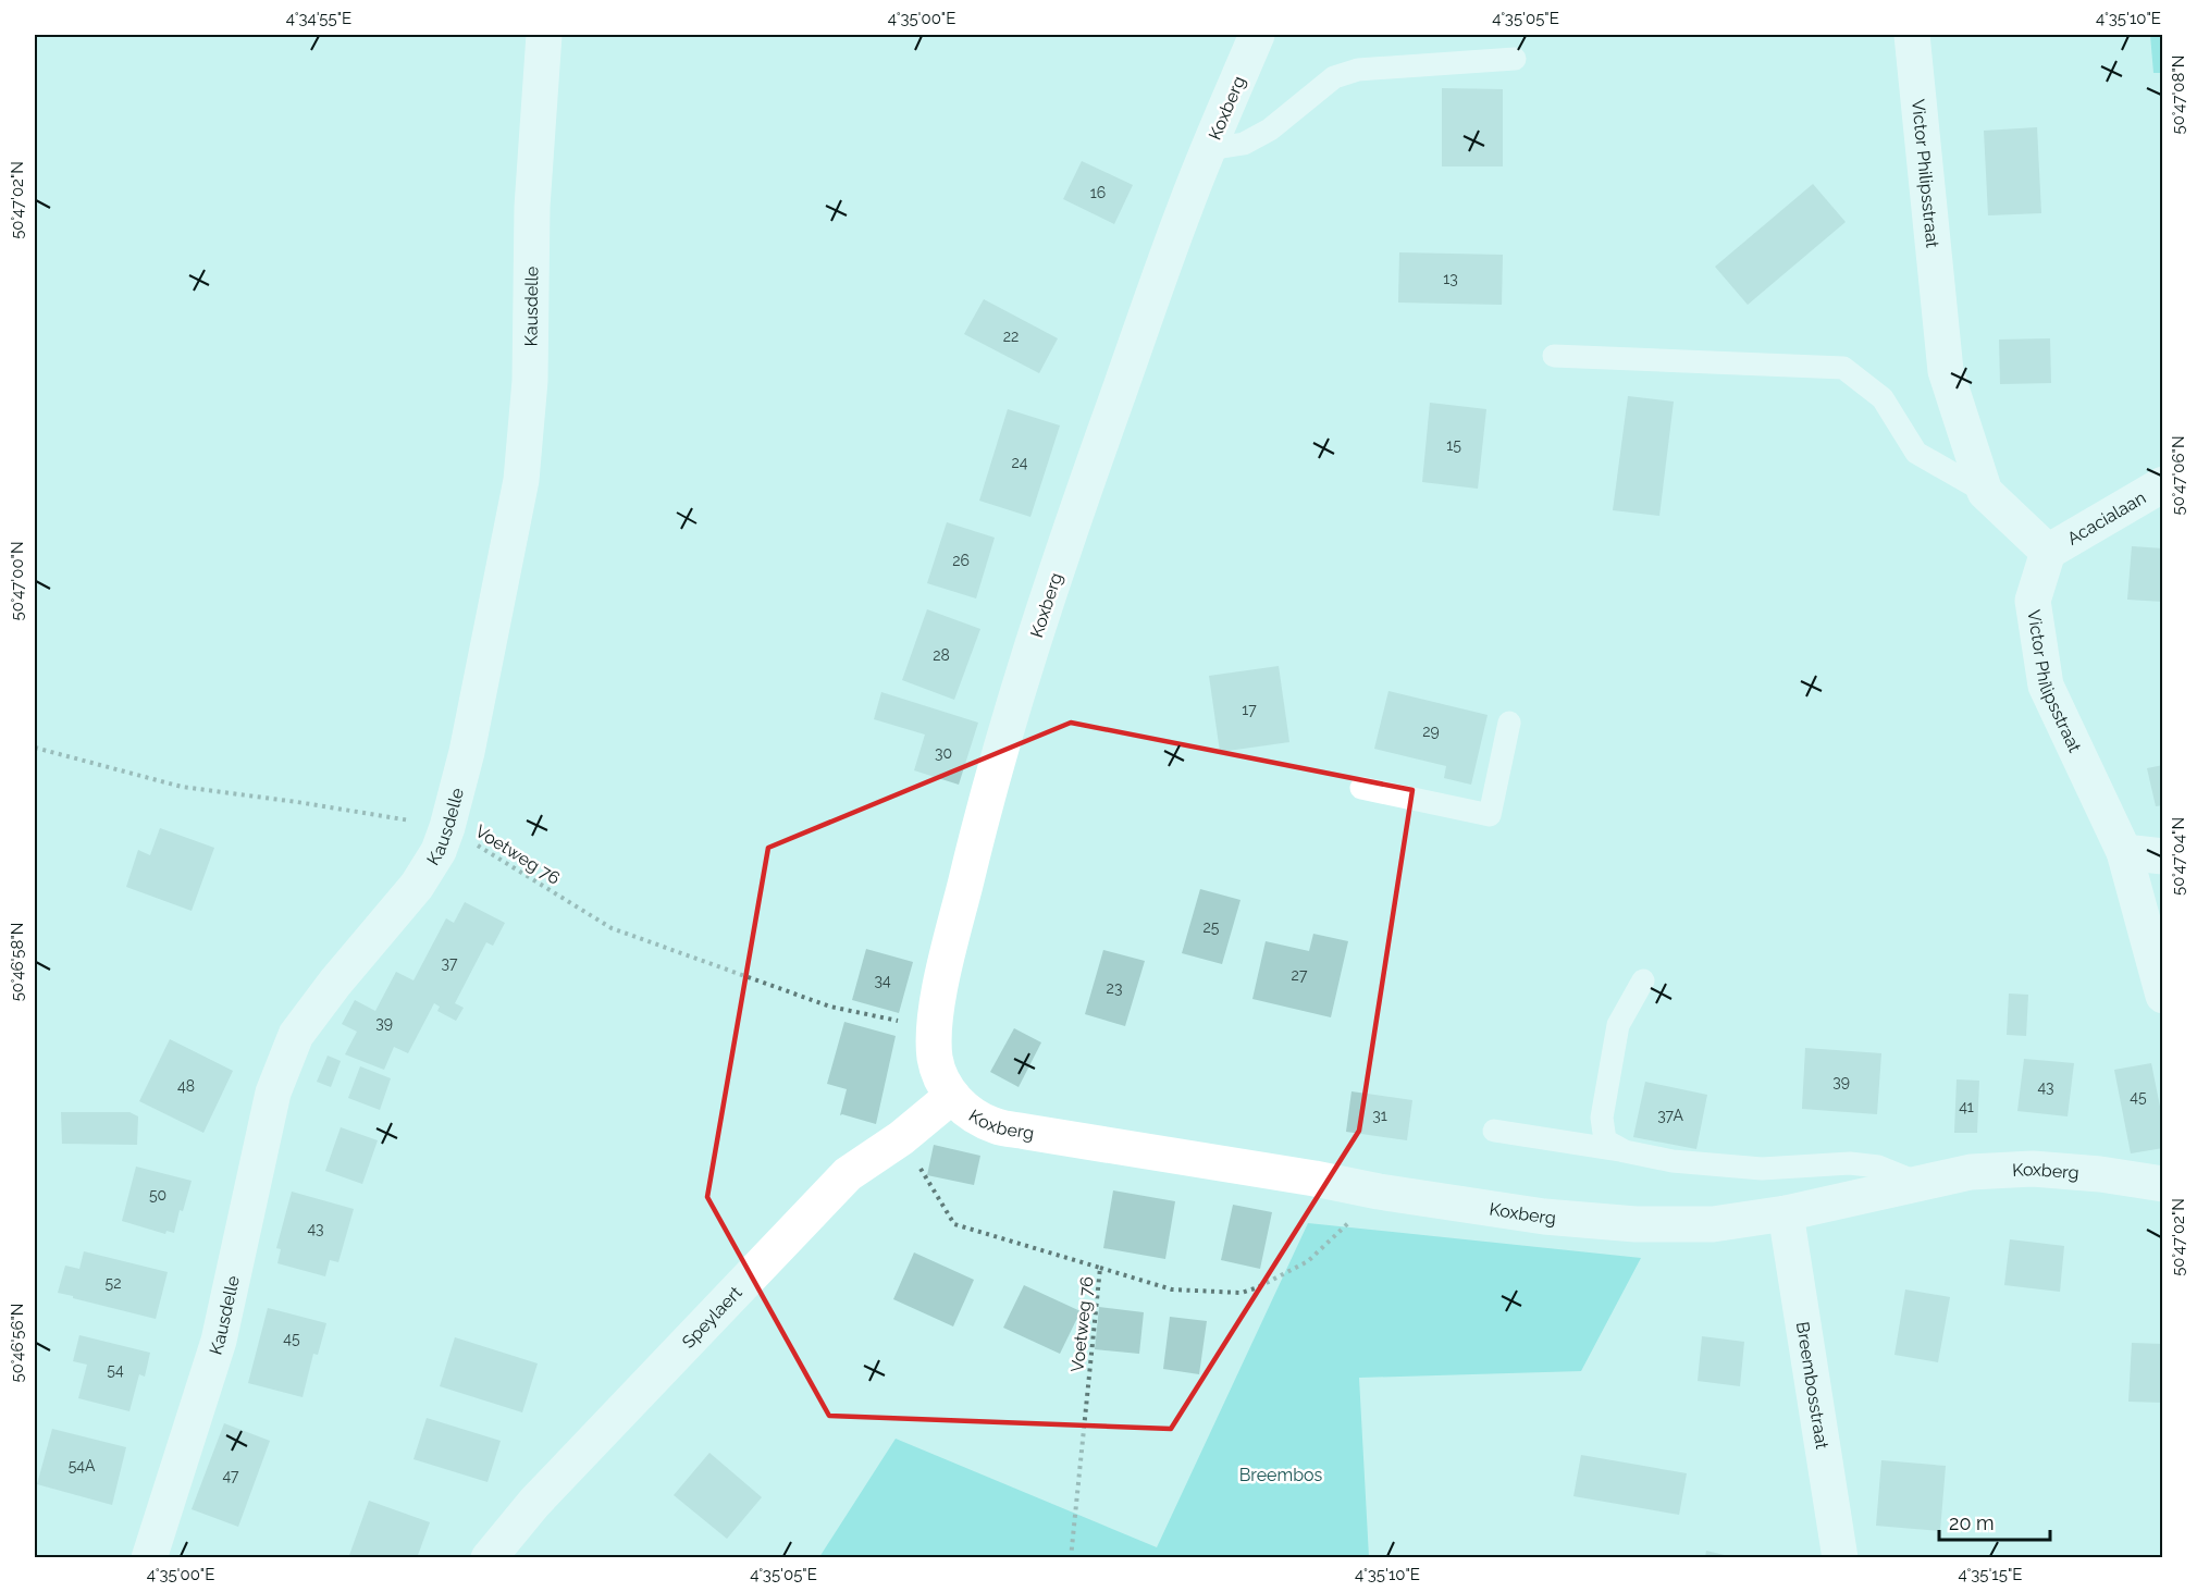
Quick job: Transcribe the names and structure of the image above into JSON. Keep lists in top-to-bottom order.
{
  "streets": {
    "street": [
      "Koxberg",
      "Victor Philipsstraat",
      "Kausdelle",
      "Acacialaan",
      "Speylaert",
      "Breembosstraat"
    ],
    "path": ["Voetweg 76"]
  },
  "crossings": [
    ["Koxberg", "Voetweg 76"],
    ["Koxberg", "Speylaert"],
    ["Koxberg", "Breembosstraat"],
    ["Victor Philipsstraat", "Acacialaan"],
    ["Kausdelle", "Voetweg 76"],
    ["Voetweg 76", "Speylaert"]
  ],
  "parks": ["Breembos"],
  "house_numbers": [
    "16",
    "13",
    "22",
    "15",
    "24",
    "26",
    "28",
    "17",
    "29",
    "30",
    "25",
    "37",
    "27",
    "34",
    "23",
    "39",
    "39",
    "48",
    "43",
    "45",
    "41",
    "31",
    "37A",
    "50",
    "43",
    "52",
    "45",
    "54",
    "54A",
    "47"
  ],
  "scale_bar": "20 m",
  "coordinates": [
    "4°34'55\"E",
    "4°35'00\"E",
    "4°35'05\"E",
    "4°35'10\"E",
    "50°47'08\"N",
    "50°47'02\"N",
    "50°47'06\"N",
    "50°47'00\"N",
    "50°47'04\"N",
    "50°46'58\"N",
    "50°46'56\"N",
    "4°35'15\"E"
  ]
}
